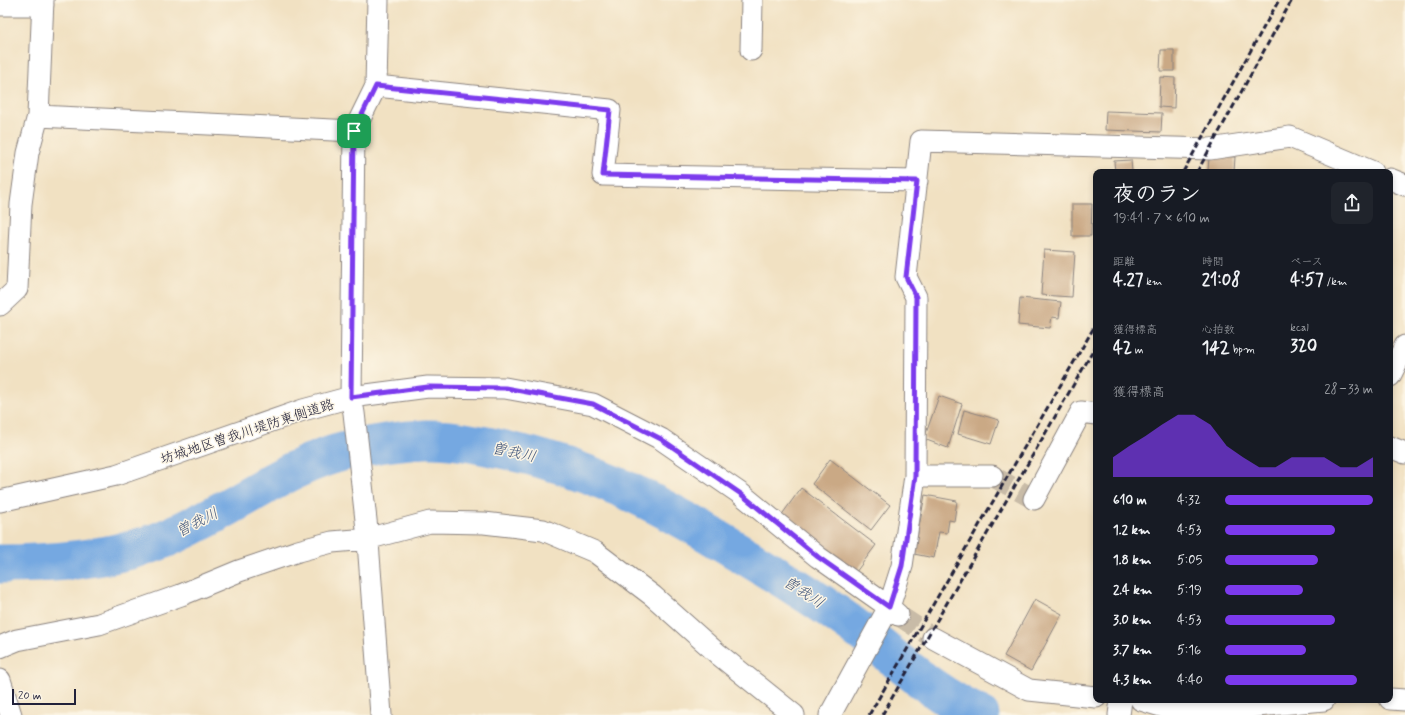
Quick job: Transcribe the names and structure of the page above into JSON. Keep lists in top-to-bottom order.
{
  "streets": {
    "street": ["坊城地区曽我川堤防東側道路"]
  },
  "water": ["曽我川"],
  "scale_bar": "20 m",
  "page": {
    "heading": ["夜のラン", "19:41 · 7 × 610 m"],
    "stats": [
      ["距離", "4.27 km"],
      ["時間", "21:08"],
      ["ペース", "4:57 /km"],
      ["獲得標高", "42 m"],
      ["心拍数", "142 bpm"],
      ["kcal", "320"]
    ],
    "chart": ["獲得標高", "28–33 m"],
    "list": [
      {
        "name": "610 m",
        "note": "4:32"
      },
      {
        "name": "1.2 km",
        "note": "4:53"
      },
      {
        "name": "1.8 km",
        "note": "5:05"
      },
      {
        "name": "2.4 km",
        "note": "5:19"
      },
      {
        "name": "3.0 km",
        "note": "4:53"
      },
      {
        "name": "3.7 km",
        "note": "5:16"
      },
      {
        "name": "4.3 km",
        "note": "4:40"
      }
    ],
    "scale": "20 m"
  }
}
